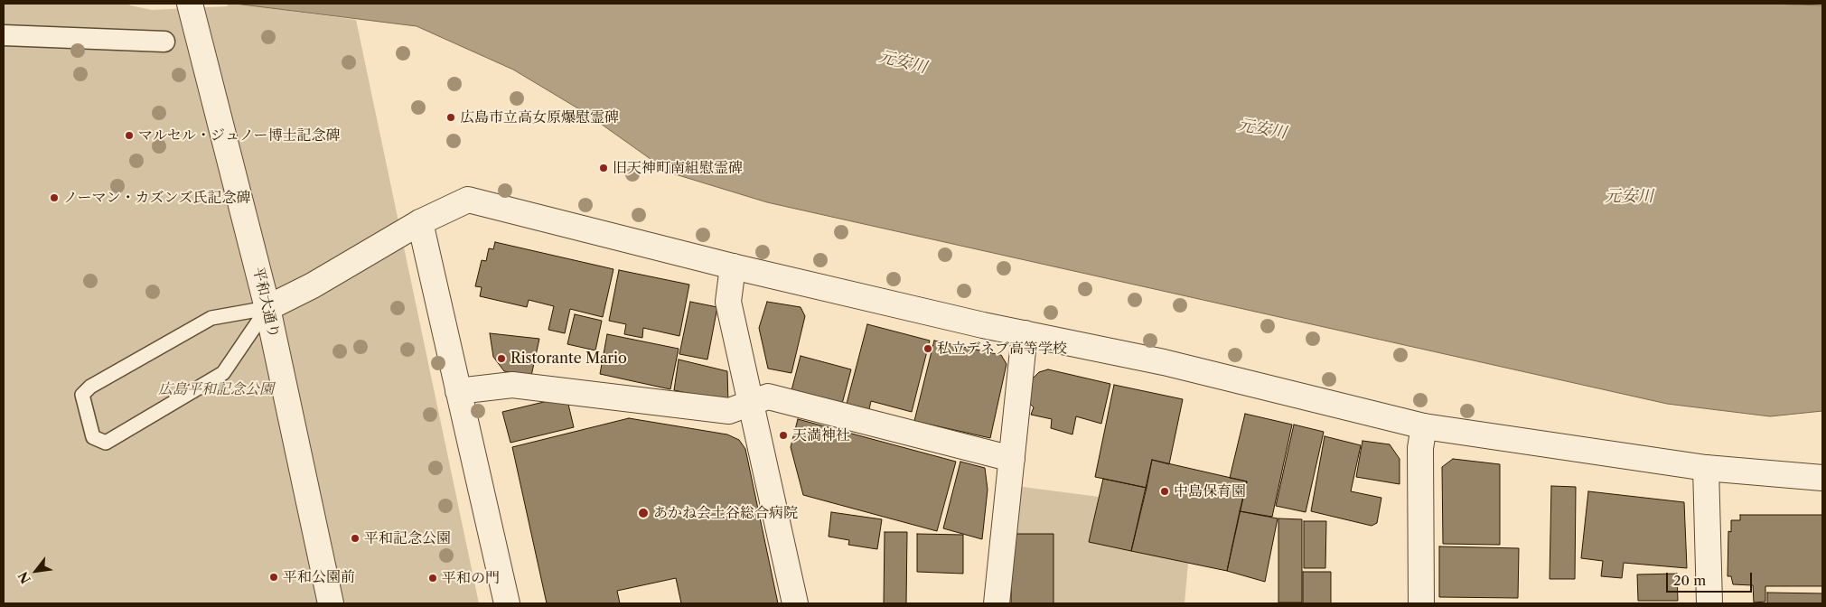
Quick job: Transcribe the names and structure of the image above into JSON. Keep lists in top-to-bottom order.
{
  "streets": {
    "street": ["平和大通り"]
  },
  "water": ["元安川"],
  "parks": ["広島平和記念公園"],
  "places": [
    "広島市立高女原爆慰霊碑",
    "マルセル・ジュノー博士記念碑",
    "旧天神町南組慰霊碑",
    "ノーマン・カズンズ氏記念碑",
    "私立デネブ高等学校",
    "Ristorante Mario",
    "天満神社",
    "中島保育園",
    "あかね会土谷総合病院",
    "平和記念公園",
    "平和公園前",
    "平和の門"
  ],
  "scale_bar": "20 m",
  "north": "bottom left"
}
